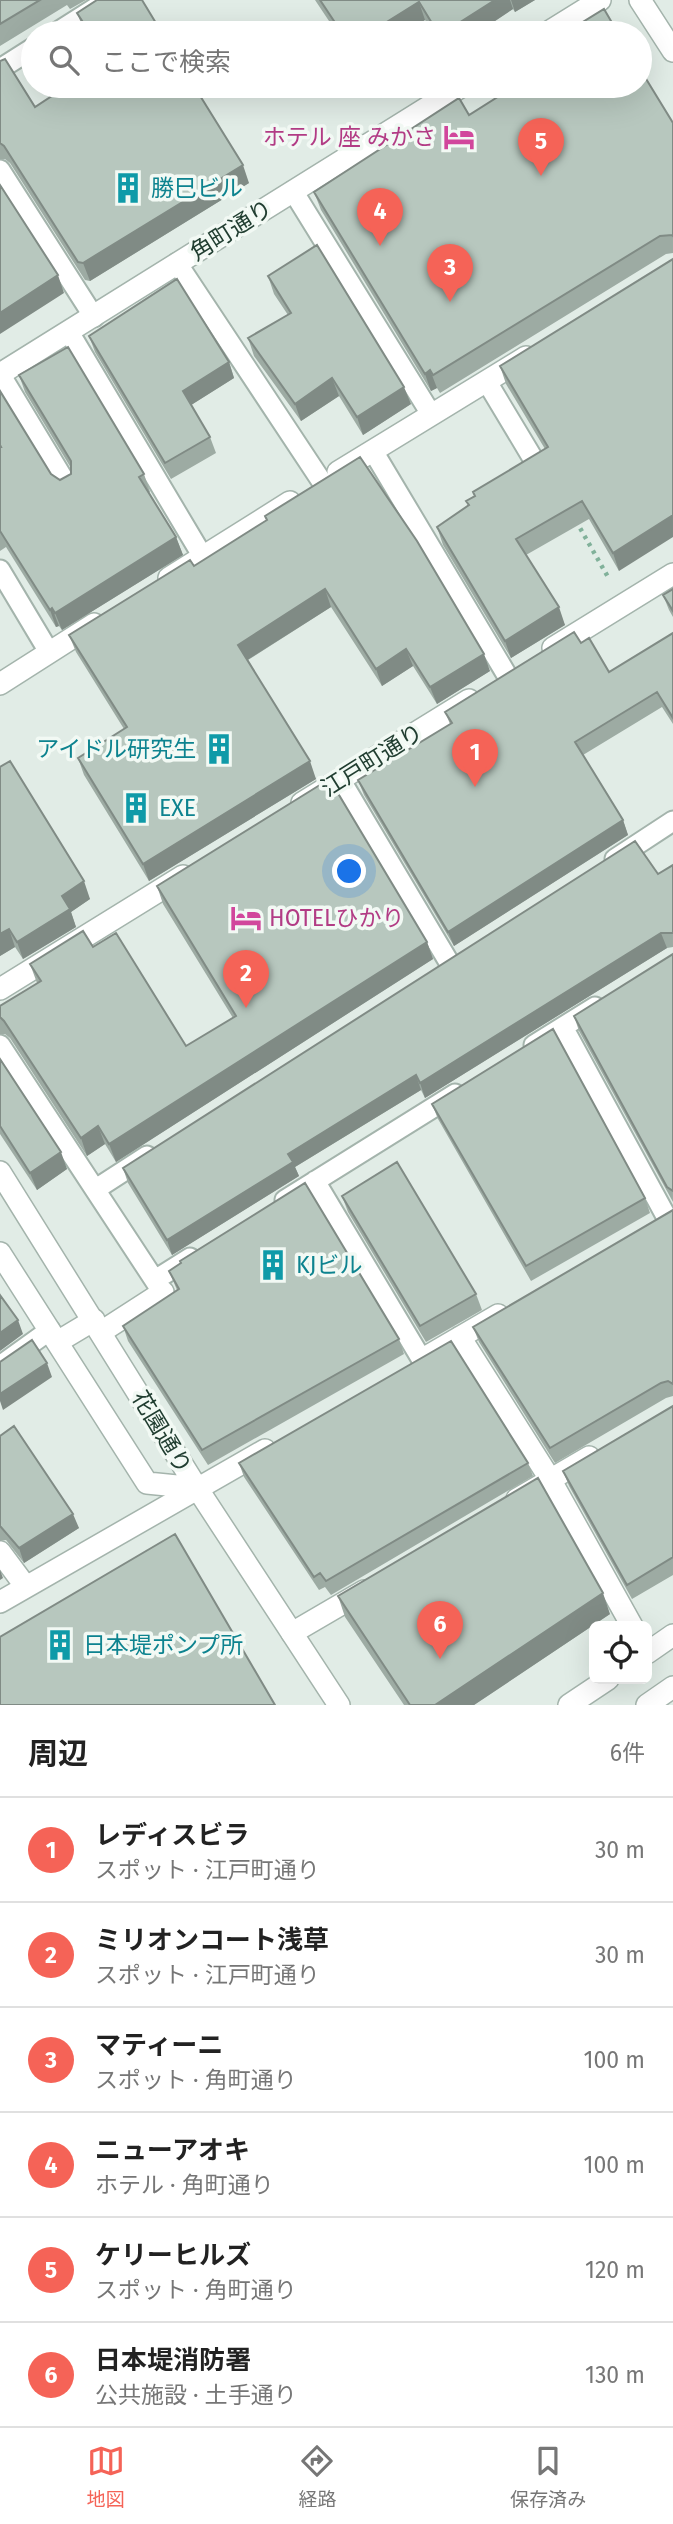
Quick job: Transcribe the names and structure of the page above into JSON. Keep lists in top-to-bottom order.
{
  "streets": {
    "street": ["角町通り", "江戸町通り", "花園通り"]
  },
  "places": {
    "hotel": ["ホテル 座 みかさ", "HOTELひかり"],
    "building": [
      "勝巳ビル",
      "アイドル研究生",
      "EXE",
      "KJビル",
      "日本堤ポンプ所"
    ]
  },
  "page": {
    "search": "ここで検索",
    "pins": [
      "5",
      "4",
      "3",
      "1",
      "2",
      "6"
    ],
    "heading": ["周辺", "6件"],
    "list": [
      {
        "mark": "1",
        "name": "レディスビラ",
        "note": "スポット · 江戸町通り",
        "value": "30 m"
      },
      {
        "mark": "2",
        "name": "ミリオンコート浅草",
        "note": "スポット · 江戸町通り",
        "value": "30 m"
      },
      {
        "mark": "3",
        "name": "マティーニ",
        "note": "スポット · 角町通り",
        "value": "100 m"
      },
      {
        "mark": "4",
        "name": "ニューアオキ",
        "note": "ホテル · 角町通り",
        "value": "100 m"
      },
      {
        "mark": "5",
        "name": "ケリーヒルズ",
        "note": "スポット · 角町通り",
        "value": "120 m"
      },
      {
        "mark": "6",
        "name": "日本堤消防署",
        "note": "公共施設 · 土手通り",
        "value": "130 m"
      }
    ],
    "nav": ["地図", "経路", "保存済み"]
  }
}
